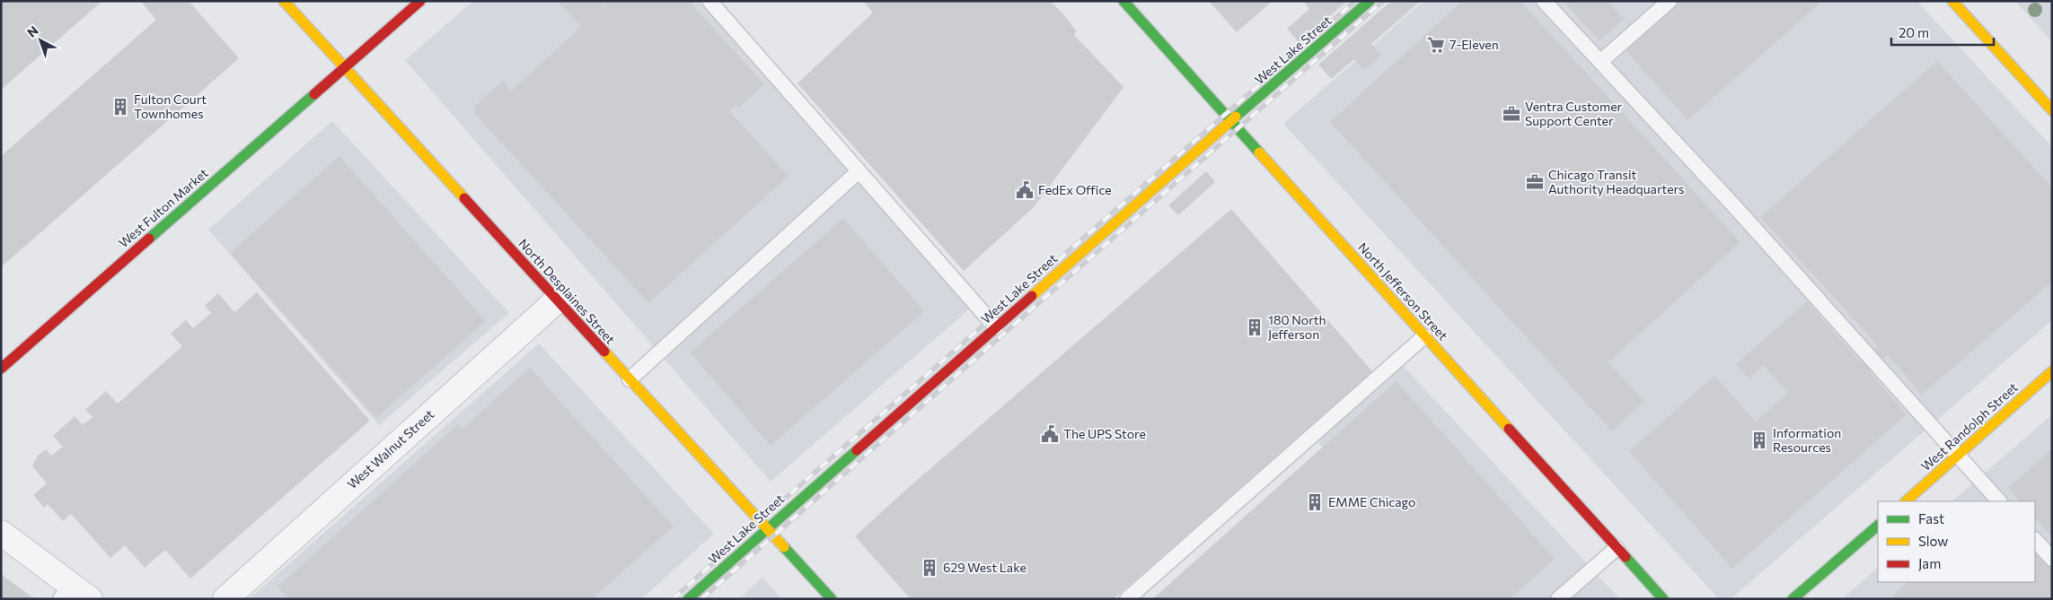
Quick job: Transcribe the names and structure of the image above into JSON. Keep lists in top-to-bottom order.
{
  "streets": {
    "main road": [
      "West Lake Street",
      "West Fulton Market",
      "North Desplaines Street",
      "North Jefferson Street",
      "West Randolph Street"
    ],
    "street": ["West Walnut Street"]
  },
  "crossings": [
    ["West Lake Street", "North Desplaines Street"],
    ["West Lake Street", "North Jefferson Street"],
    ["West Fulton Market", "North Desplaines Street"],
    ["North Desplaines Street", "West Walnut Street"]
  ],
  "places": {
    "supermarket": ["7-Eleven"],
    "building": [
      "Fulton Court Townhomes",
      "180 North Jefferson",
      "Information Resources",
      "EMME Chicago",
      "629 West Lake"
    ],
    "office": ["Ventra Customer Support Center", "Chicago Transit Authority Headquarters"],
    "public building": ["FedEx Office", "The UPS Store"]
  },
  "legend": ["Fast", "Slow", "Jam"],
  "scale_bar": "20 m",
  "north": "top left"
}
